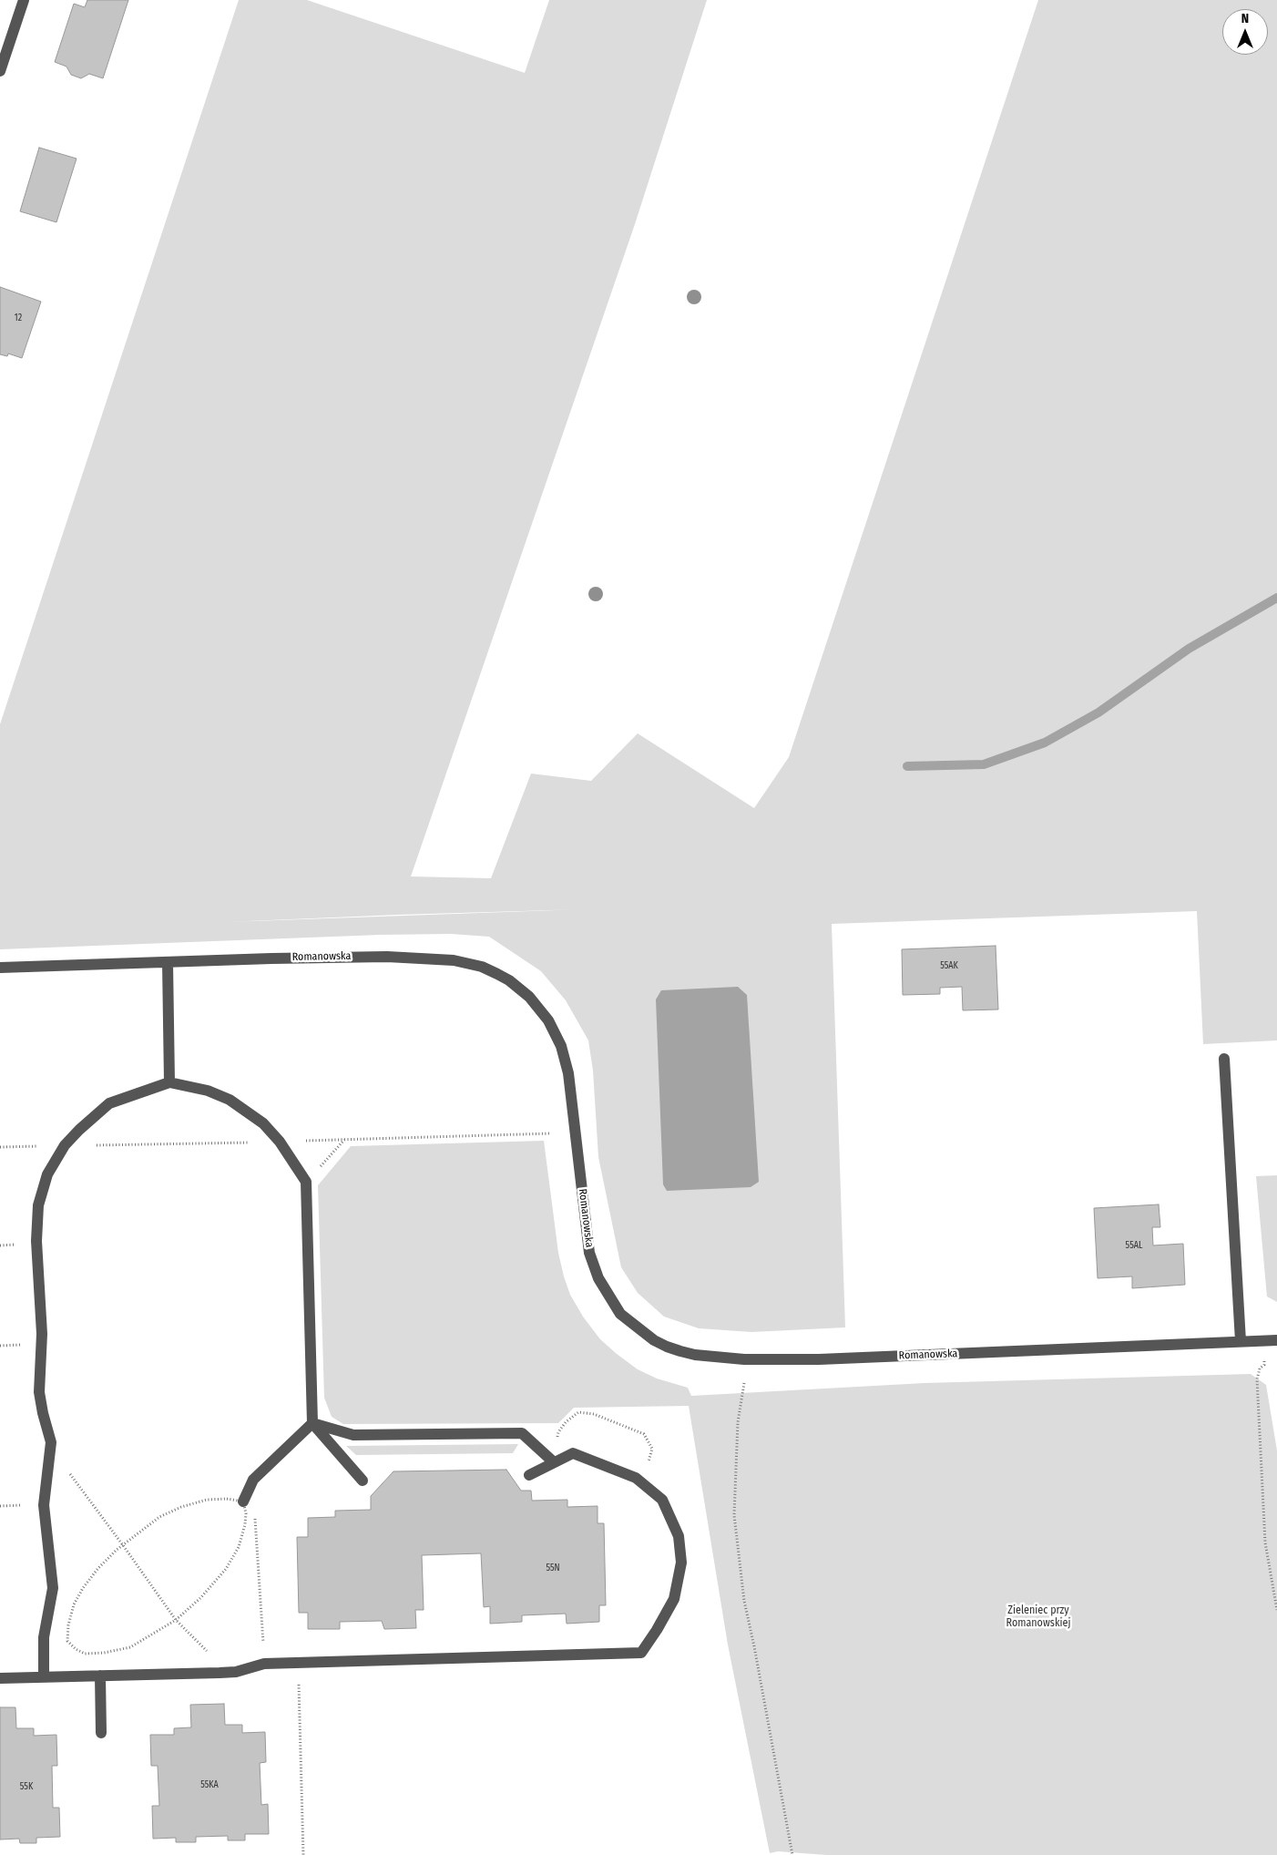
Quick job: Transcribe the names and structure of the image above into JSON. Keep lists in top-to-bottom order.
{
  "streets": {
    "street": ["Romanowska"]
  },
  "parks": ["Zieleniec przy Romanowskiej"],
  "house_numbers": [
    "12",
    "55AK",
    "55AL",
    "55N",
    "55KA",
    "55K"
  ],
  "north": "top"
}
